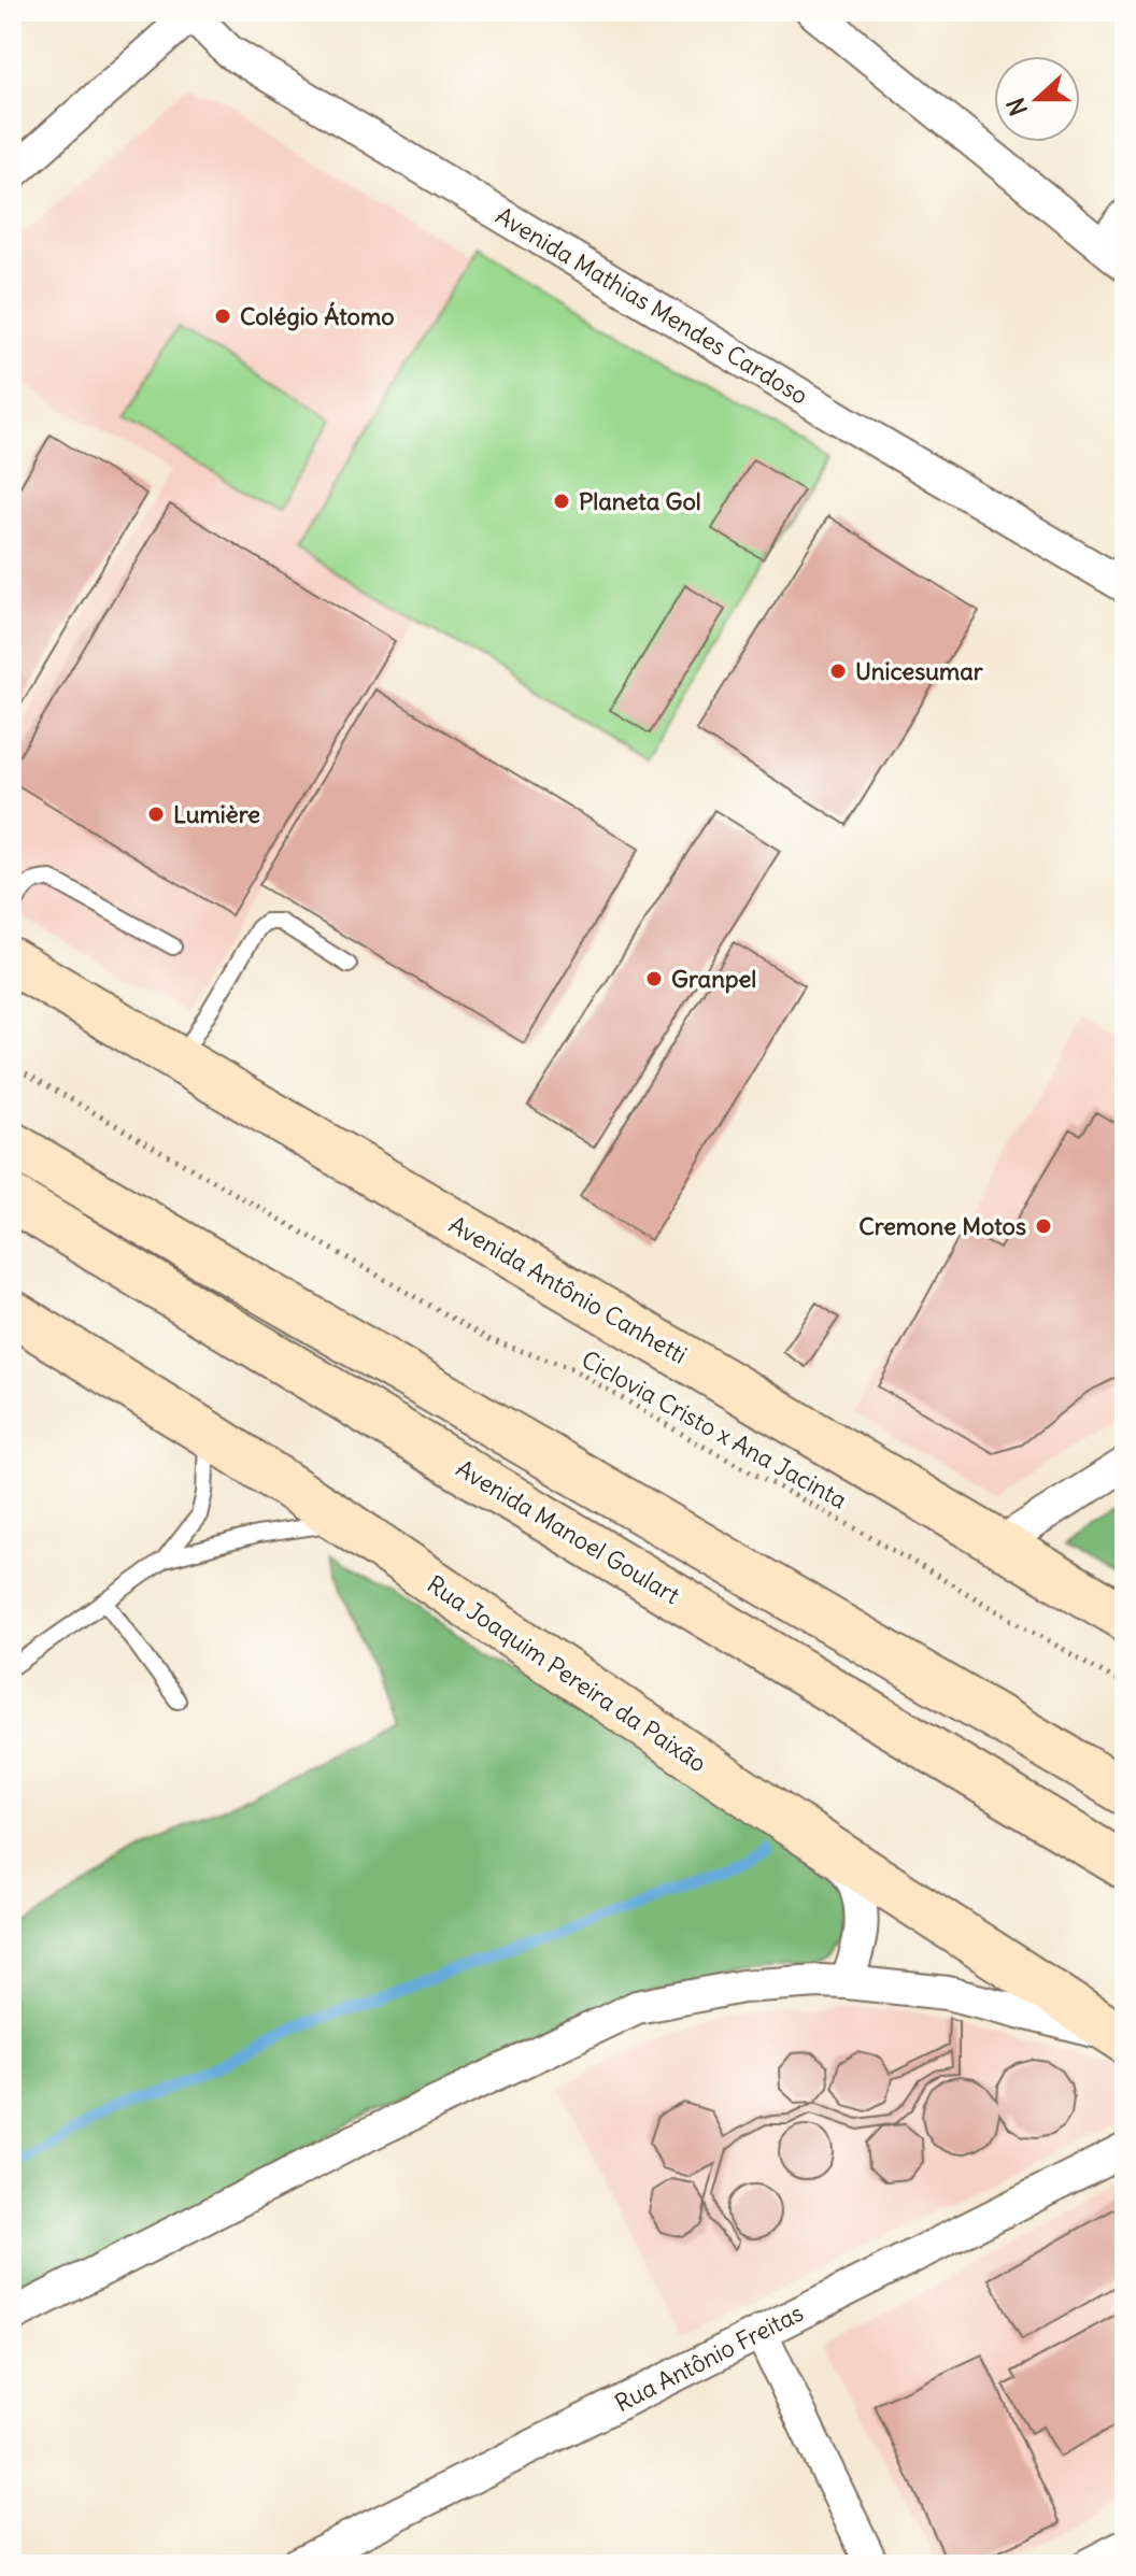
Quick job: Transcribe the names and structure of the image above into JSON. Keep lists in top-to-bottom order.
{
  "streets": {
    "street": [
      "Avenida Mathias Mendes Cardoso",
      "Avenida Antônio Canhetti",
      "Avenida Manoel Goulart",
      "Rua Joaquim Pereira da Paixão",
      "Rua Antônio Freitas"
    ],
    "path": ["Ciclovia Cristo x Ana Jacinta"]
  },
  "places": [
    "Colégio Átomo",
    "Planeta Gol",
    "Unicesumar",
    "Lumière",
    "Granpel",
    "Cremone Motos"
  ],
  "north": "left"
}
